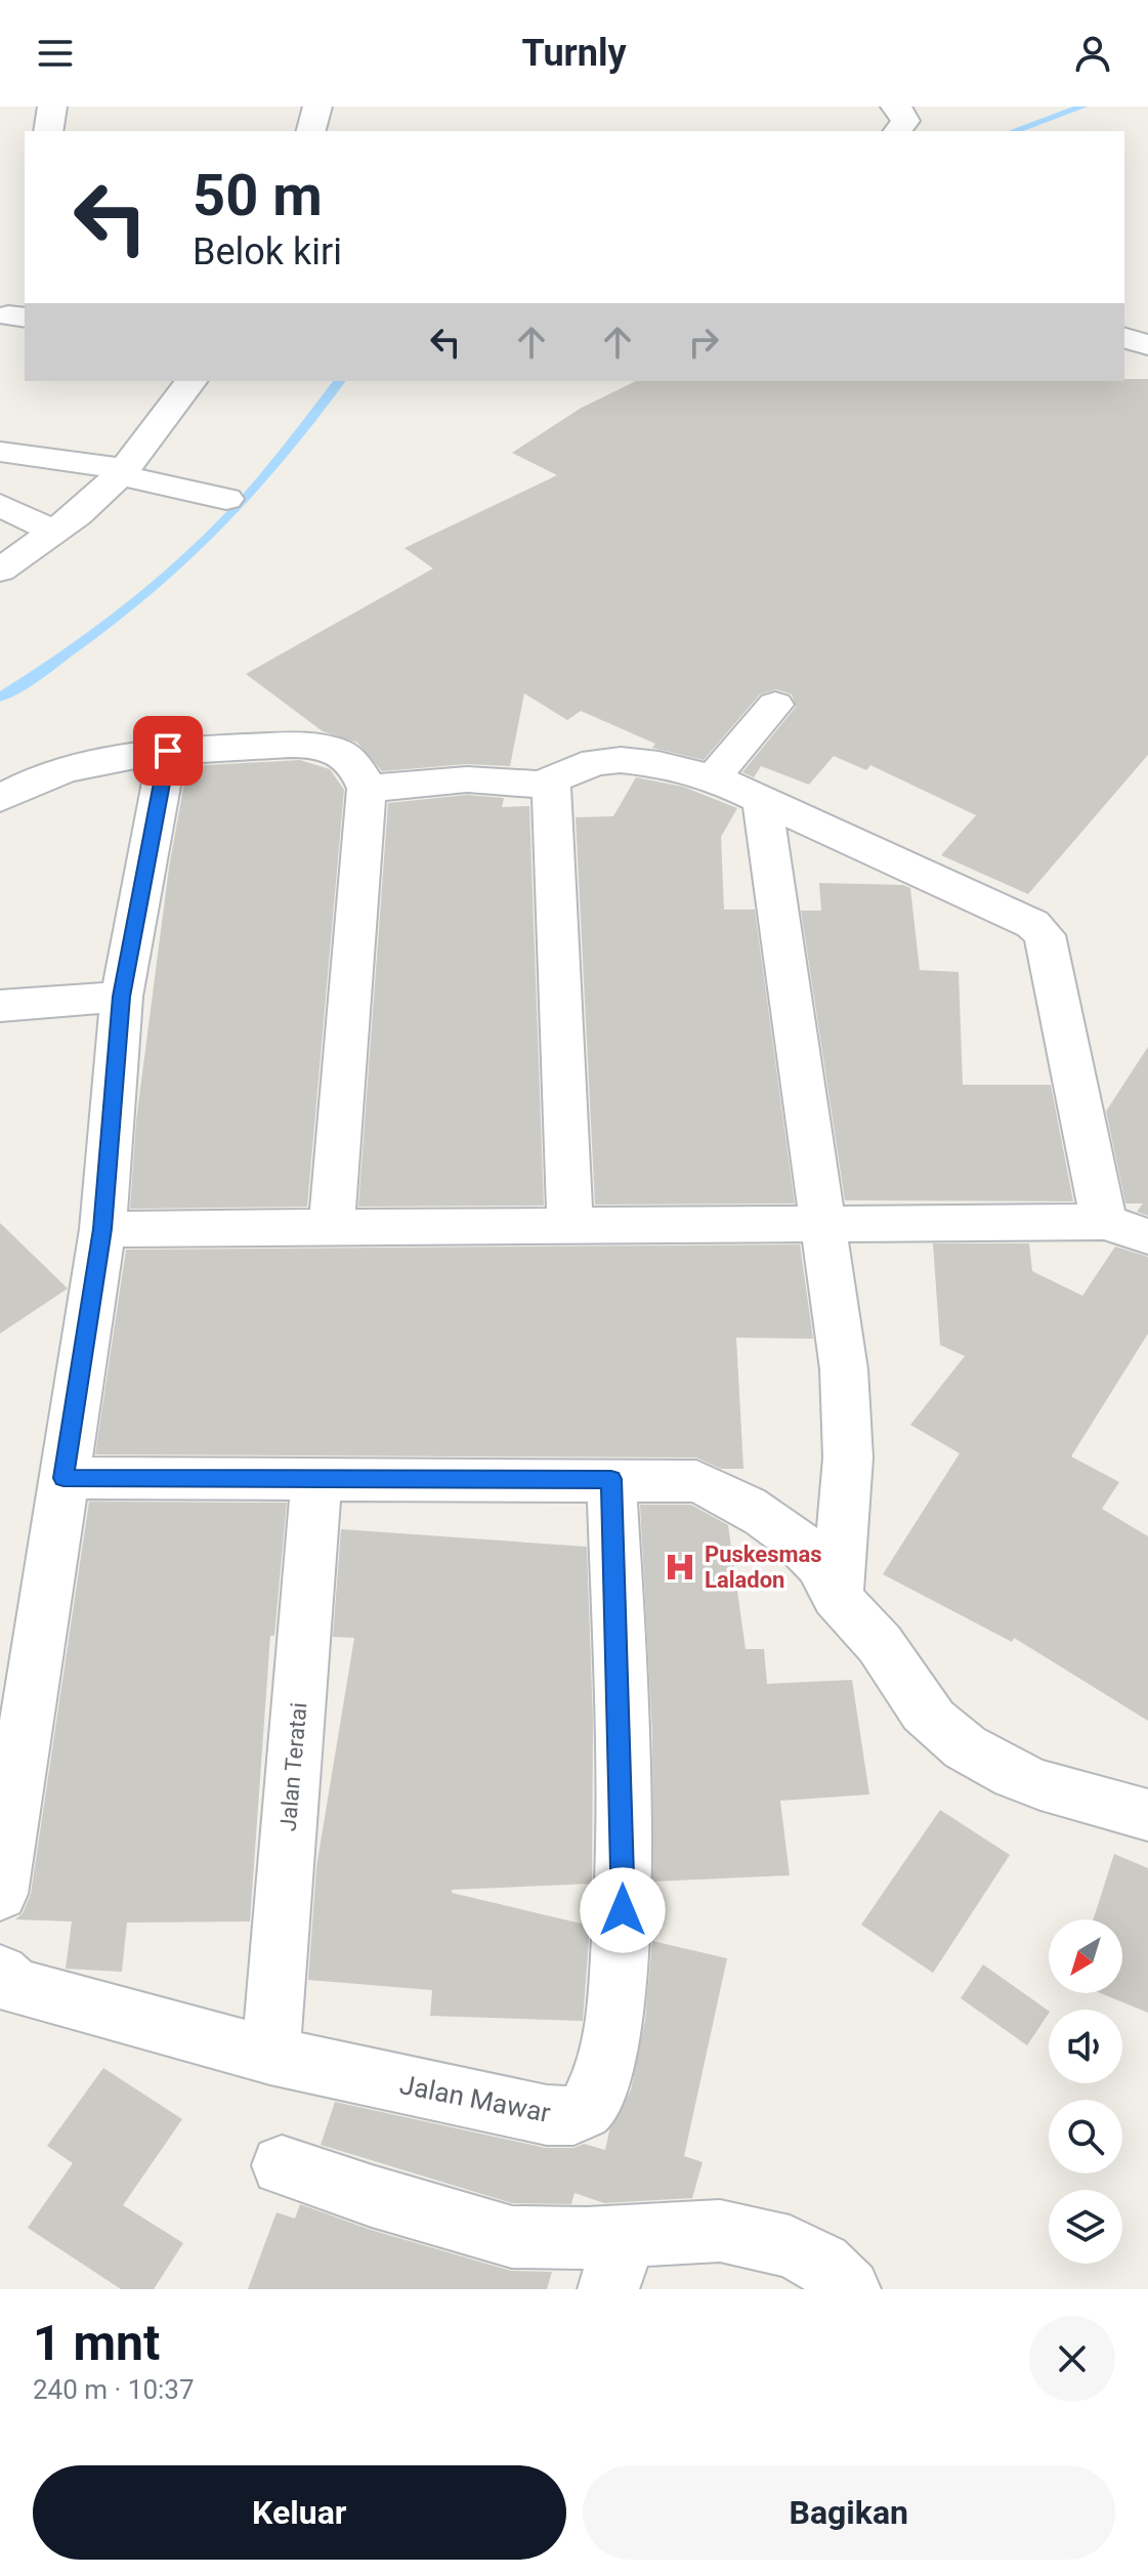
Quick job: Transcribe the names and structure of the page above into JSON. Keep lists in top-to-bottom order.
{
  "streets": {
    "street": ["Jalan Teratai", "Jalan Mawar"]
  },
  "crossings": [
    ["Jalan Teratai", "Jalan Mawar"]
  ],
  "places": {
    "hospital": ["Puskesmas Laladon"]
  },
  "north": "bottom left",
  "page": {
    "header": "Turnly",
    "turn": ["50 m", "Belok kiri"],
    "heading": ["1 mnt", "240 m · 10:37"],
    "buttons": ["Keluar", "Bagikan"]
  }
}
